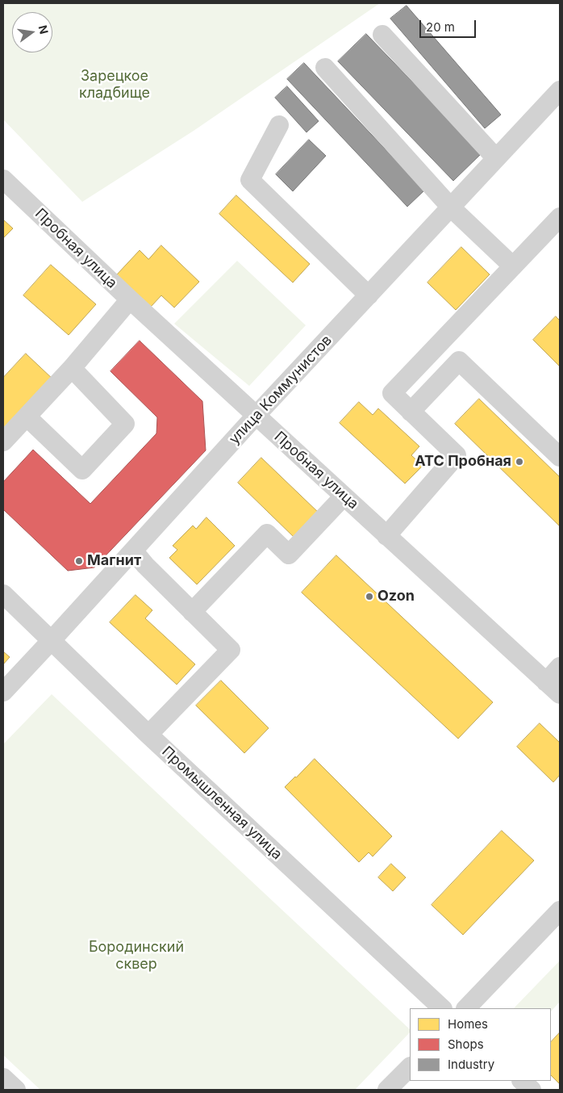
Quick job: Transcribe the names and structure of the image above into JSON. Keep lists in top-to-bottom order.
{
  "streets": {
    "street": ["Пробная улица", "улица Коммунистов", "Промышленная улица"]
  },
  "crossings": [
    ["Пробная улица", "улица Коммунистов"],
    ["улица Коммунистов", "Промышленная улица"]
  ],
  "parks": ["Зарецкое кладбище", "Бородинский сквер"],
  "places": ["АТС Пробная", "Магнит", "Ozon"],
  "legend": ["Homes", "Shops", "Industry"],
  "scale_bar": "20 m",
  "north": "right"
}
